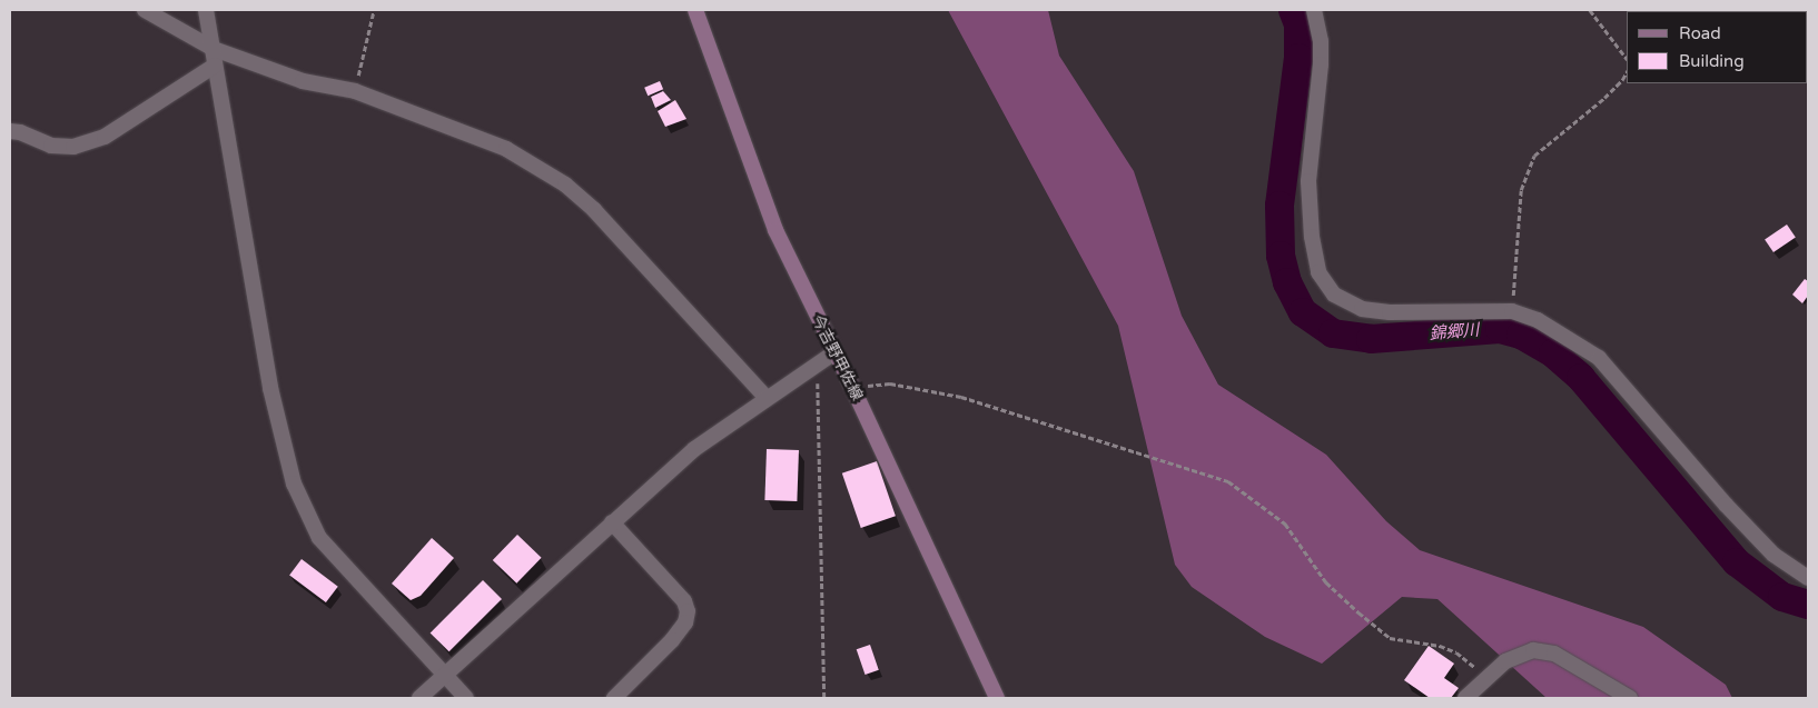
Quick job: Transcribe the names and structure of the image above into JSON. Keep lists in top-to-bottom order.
{
  "streets": {
    "main road": ["今吉野甲佐線"]
  },
  "water": ["錦郷川"],
  "legend": ["Road", "Building"]
}
